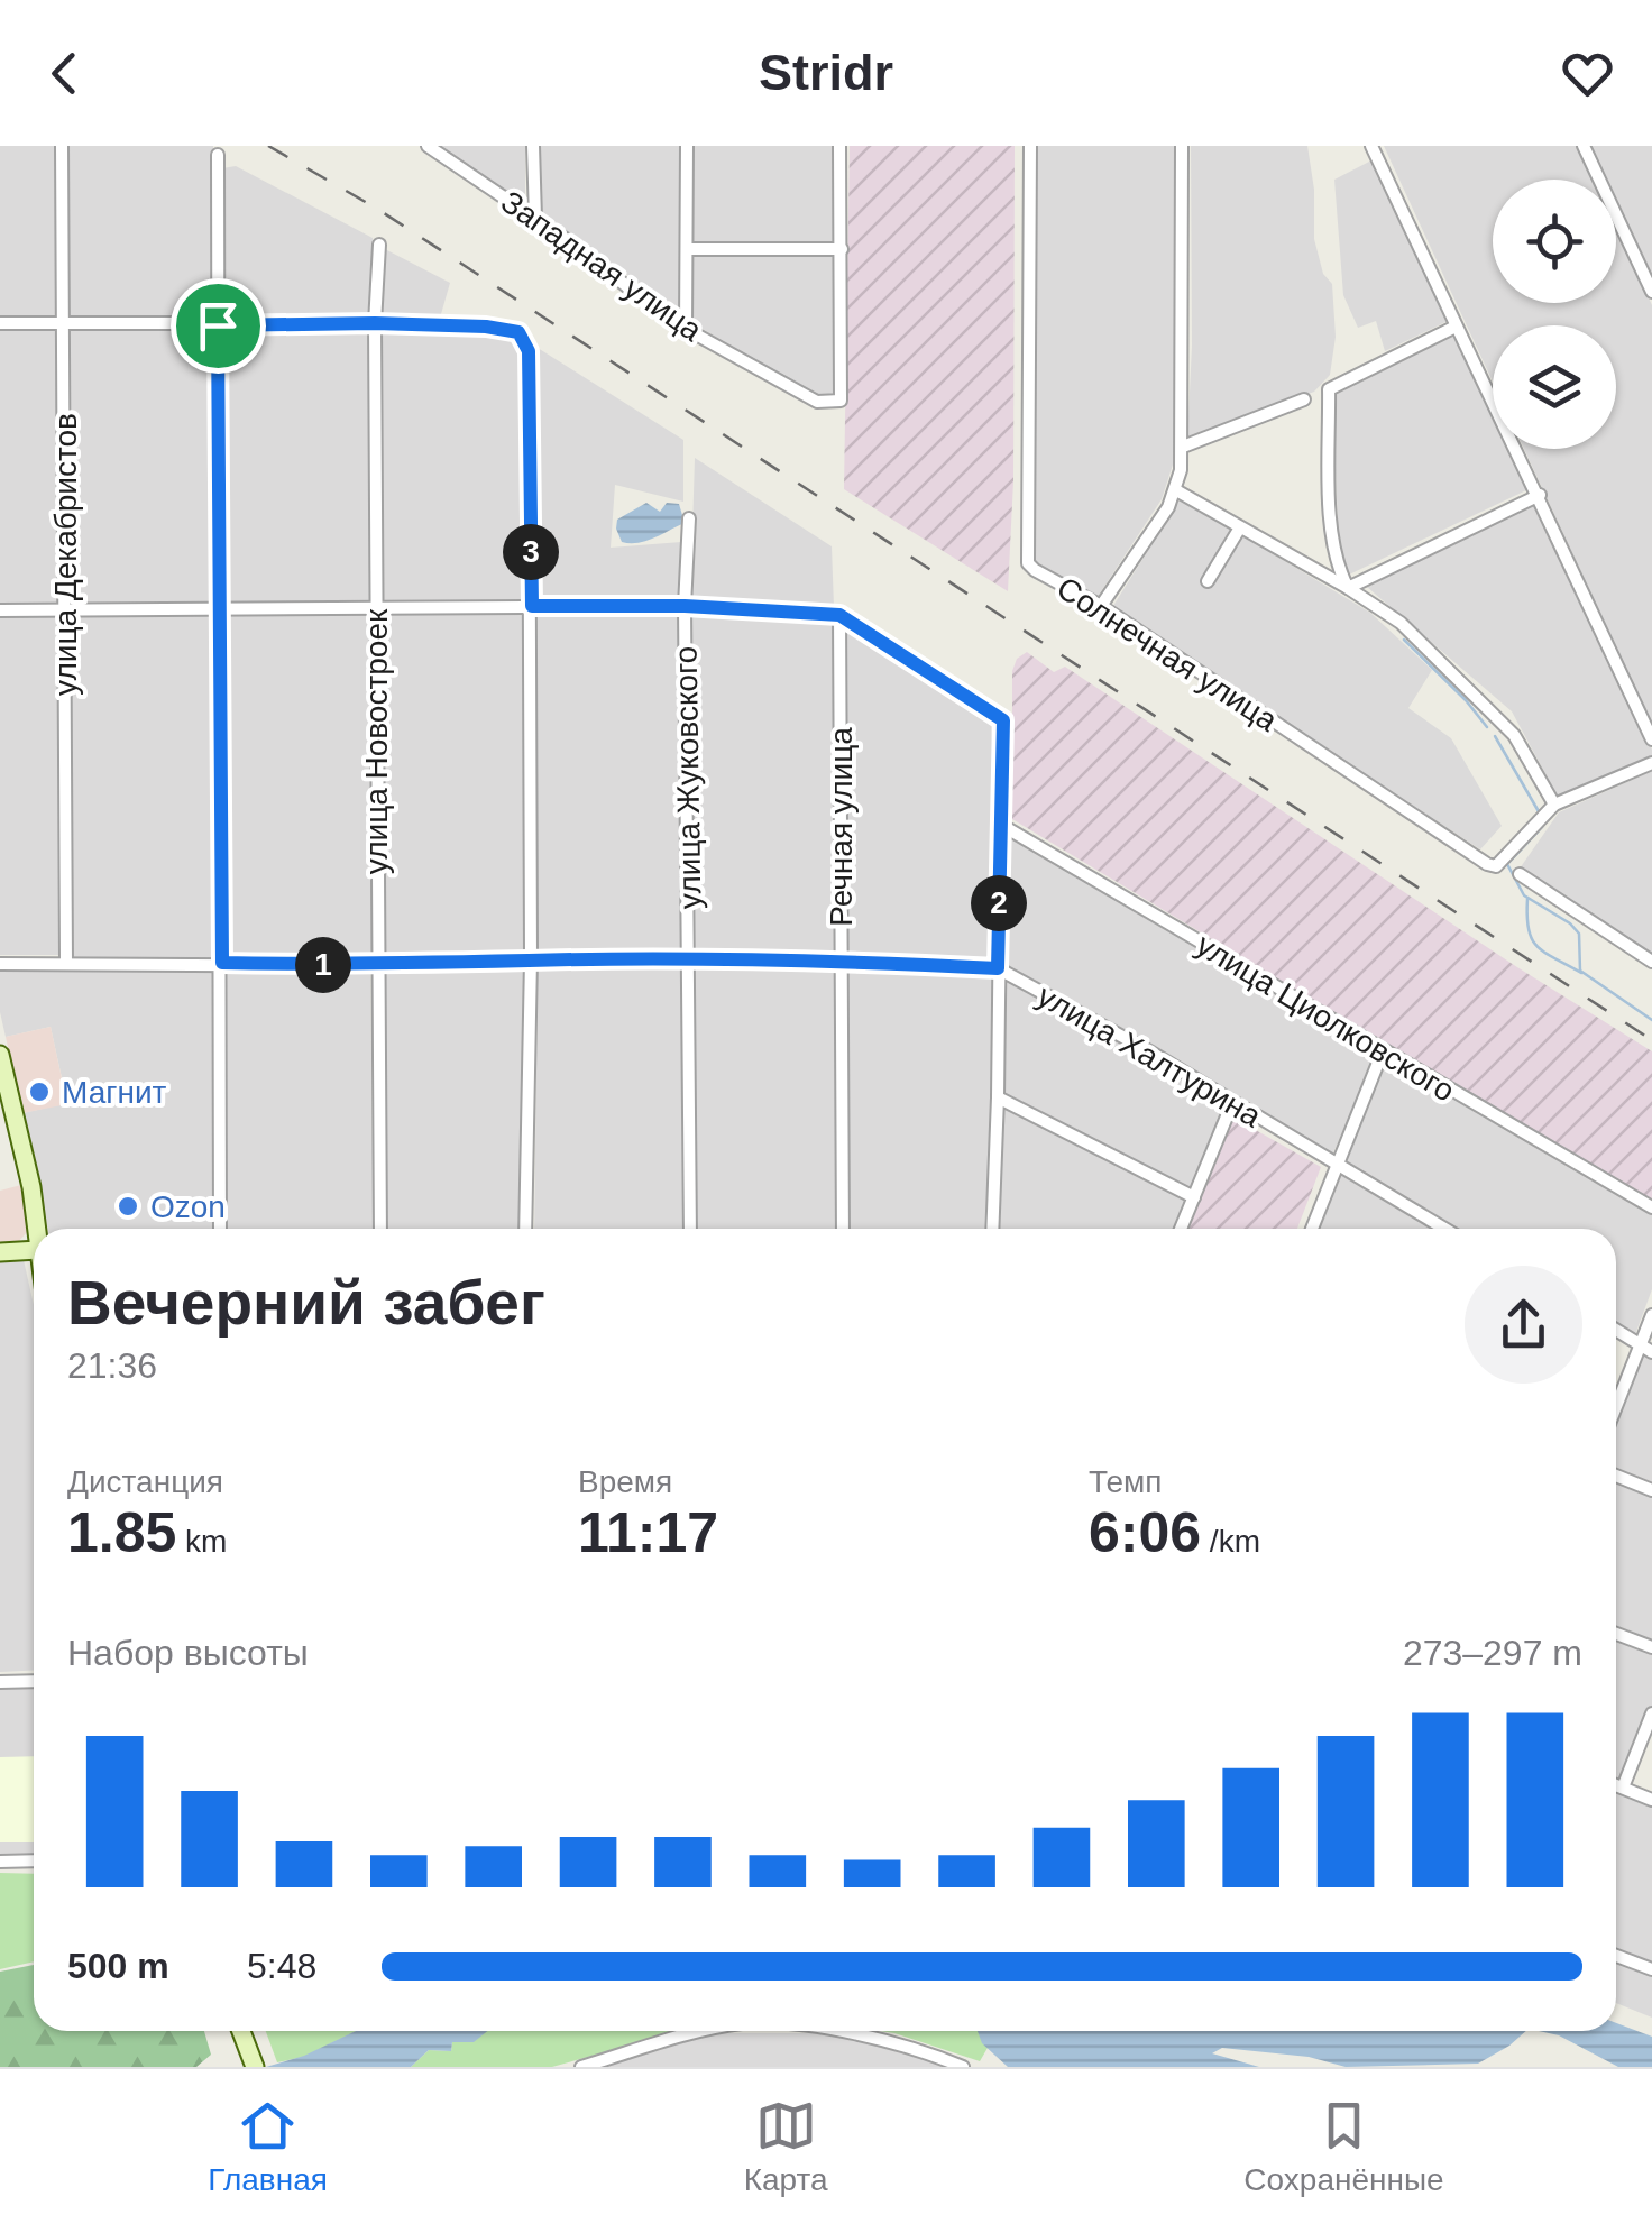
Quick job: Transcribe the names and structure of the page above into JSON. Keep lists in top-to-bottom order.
{
  "streets": {
    "street": [
      "Западная улица",
      "улица Декабристов",
      "Солнечная улица",
      "улица Новостроек",
      "улица Жуковского",
      "Речная улица",
      "улица Циолковского",
      "улица Халтурина"
    ]
  },
  "crossings": [
    ["улица Декабристов", "улица Халтурина"],
    ["улица Новостроек", "улица Халтурина"],
    ["улица Жуковского", "улица Халтурина"],
    ["Речная улица", "улица Халтурина"]
  ],
  "places": ["Магнит", "Ozon"],
  "page": {
    "header": "Stridr",
    "pins": ["3", "2", "1"],
    "heading": ["Вечерний забег", "21:36"],
    "stats": [
      ["Дистанция", "1.85 km"],
      ["Время", "11:17"],
      ["Темп", "6:06 /km"]
    ],
    "chart": ["Набор высоты", "273–297 m"],
    "list": [
      {
        "name": "500 m",
        "note": "5:48"
      }
    ],
    "tabs": ["Главная", "Карта", "Сохранённые"]
  }
}
